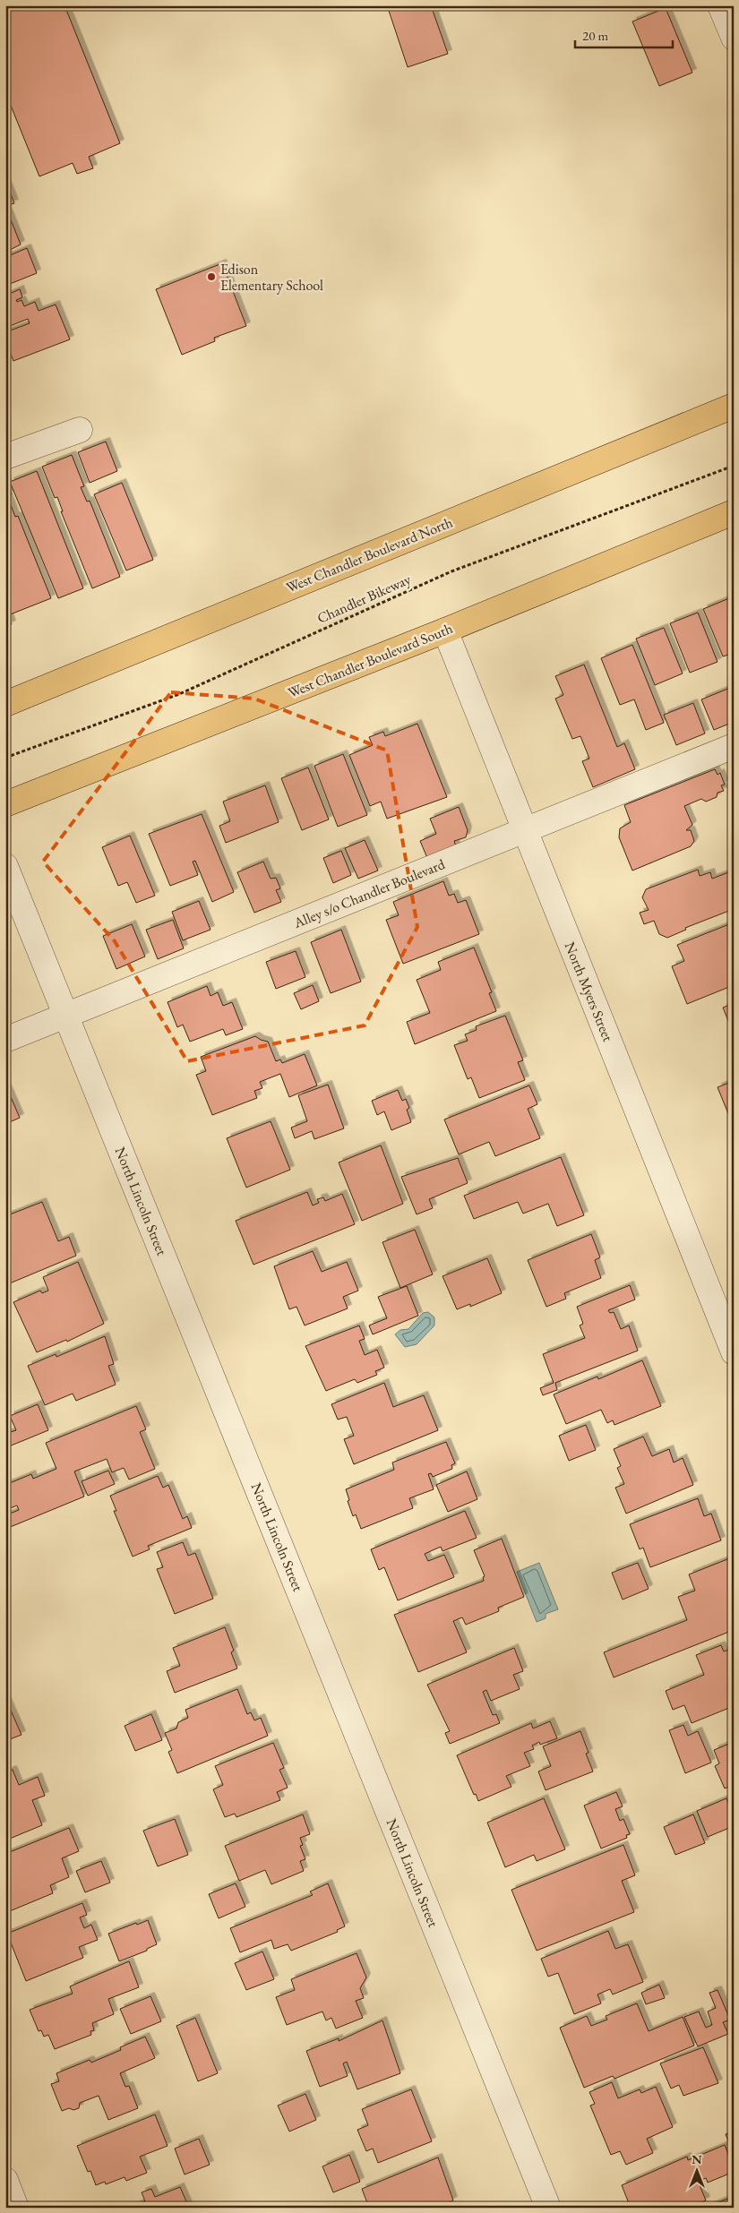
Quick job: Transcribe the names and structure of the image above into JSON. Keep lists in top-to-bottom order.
{
  "streets": {
    "main road": ["West Chandler Boulevard North", "West Chandler Boulevard South"],
    "street": ["Alley s/o Chandler Boulevard", "North Myers Street", "North Lincoln Street"],
    "path": ["Chandler Bikeway"]
  },
  "crossings": [
    ["West Chandler Boulevard South", "North Myers Street"],
    ["Alley s/o Chandler Boulevard", "North Myers Street"],
    ["Alley s/o Chandler Boulevard", "North Lincoln Street"]
  ],
  "places": ["Edison Elementary School"],
  "scale_bar": "20 m",
  "north": "top"
}
